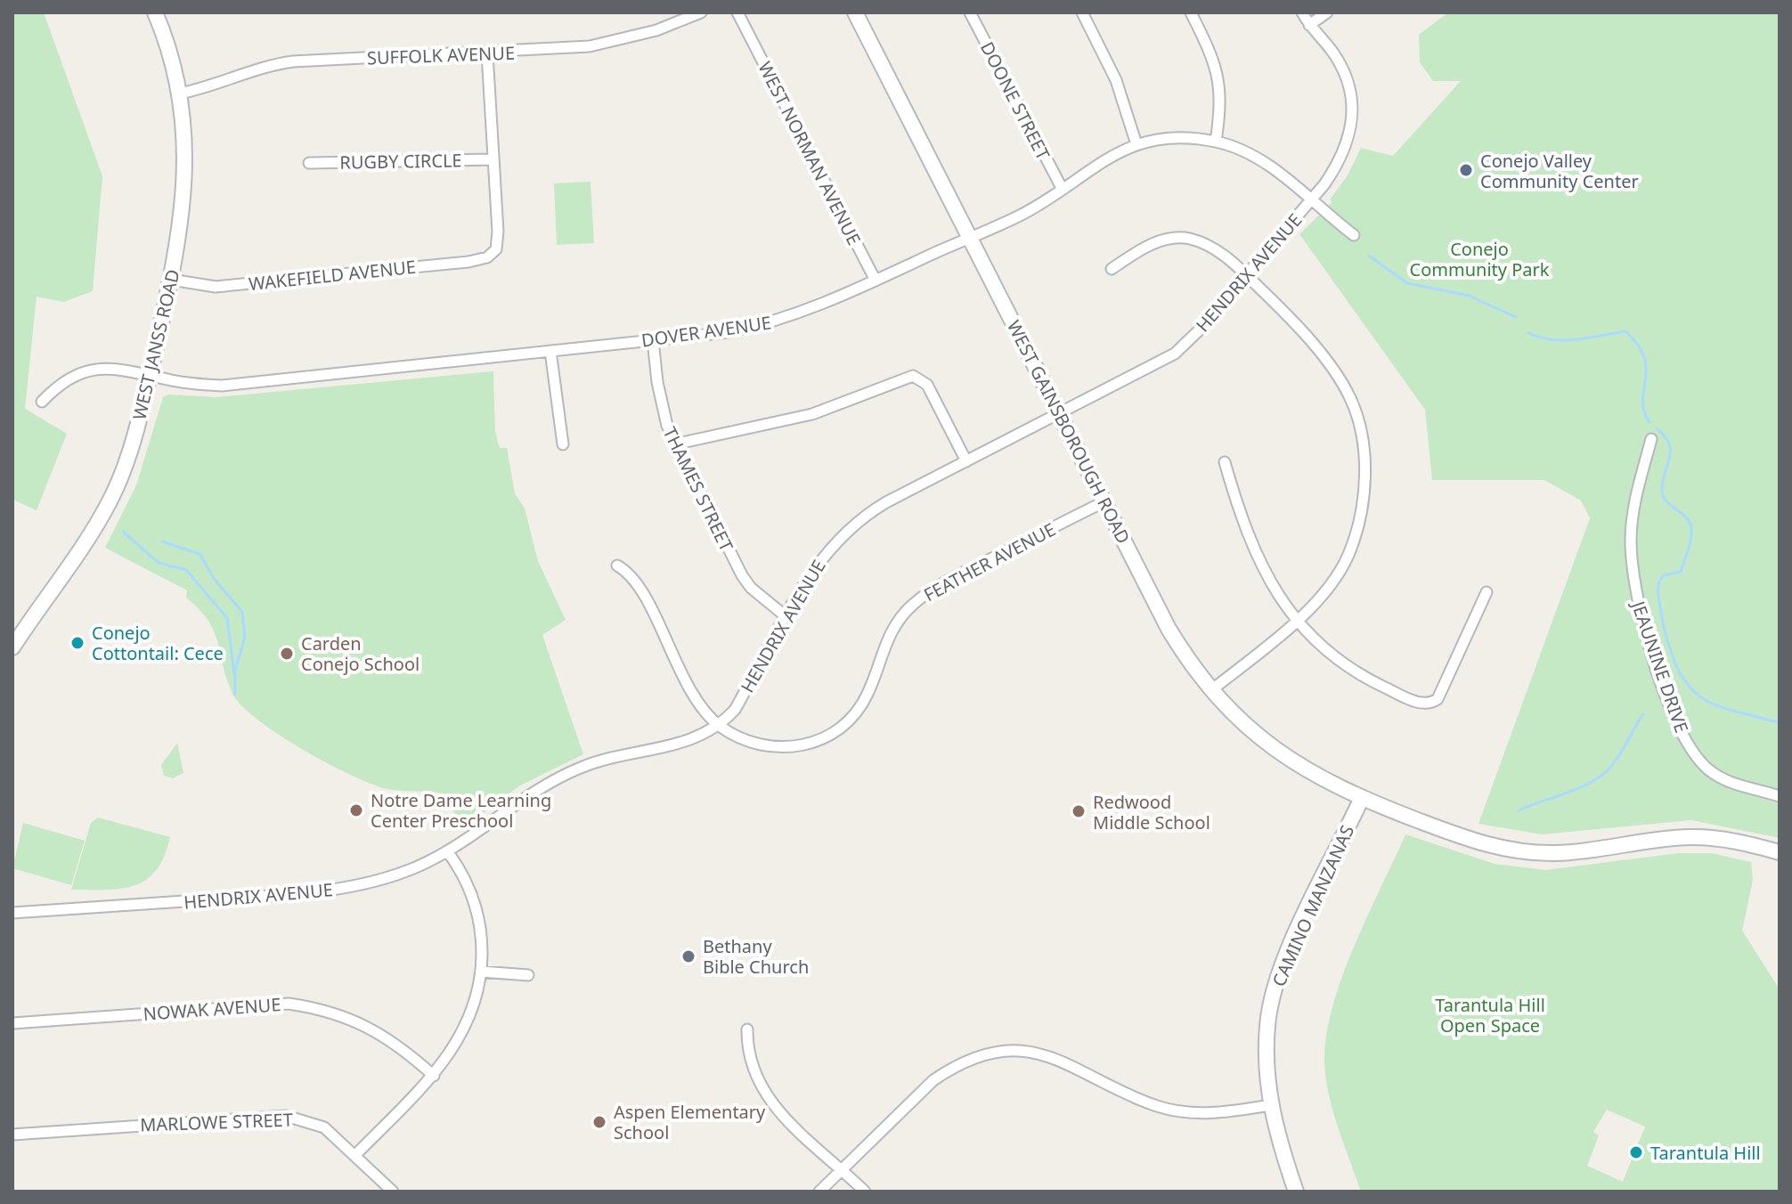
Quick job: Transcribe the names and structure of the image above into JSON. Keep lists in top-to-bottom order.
{
  "streets": {
    "street": [
      "SUFFOLK AVENUE",
      "DOONE STREET",
      "WEST NORMAN AVENUE",
      "RUGBY CIRCLE",
      "HENDRIX AVENUE",
      "WAKEFIELD AVENUE",
      "DOVER AVENUE",
      "WEST JANSS ROAD",
      "WEST GAINSBOROUGH ROAD",
      "THAMES STREET",
      "FEATHER AVENUE",
      "JEAUNINE DRIVE",
      "CAMINO MANZANAS",
      "NOWAK AVENUE",
      "MARLOWE STREET"
    ]
  },
  "crossings": [
    ["SUFFOLK AVENUE", "WEST JANSS ROAD"],
    ["DOONE STREET", "DOVER AVENUE"],
    ["WEST NORMAN AVENUE", "DOVER AVENUE"],
    ["RUGBY CIRCLE", "WAKEFIELD AVENUE"],
    ["HENDRIX AVENUE", "DOVER AVENUE"],
    ["HENDRIX AVENUE", "WEST GAINSBOROUGH ROAD"],
    ["HENDRIX AVENUE", "THAMES STREET"],
    ["HENDRIX AVENUE", "FEATHER AVENUE"],
    ["WAKEFIELD AVENUE", "WEST JANSS ROAD"],
    ["DOVER AVENUE", "WEST JANSS ROAD"],
    ["DOVER AVENUE", "WEST GAINSBOROUGH ROAD"],
    ["DOVER AVENUE", "THAMES STREET"],
    ["WEST GAINSBOROUGH ROAD", "FEATHER AVENUE"],
    ["WEST GAINSBOROUGH ROAD", "CAMINO MANZANAS"]
  ],
  "parks": ["Conejo Community Park", "Tarantula Hill Open Space"],
  "places": [
    "Conejo Valley Community Center",
    "Conejo Cottontail: Cece",
    "Carden Conejo School",
    "Notre Dame Learning Center Preschool",
    "Redwood Middle School",
    "Bethany Bible Church",
    "Aspen Elementary School",
    "Tarantula Hill"
  ]
}
